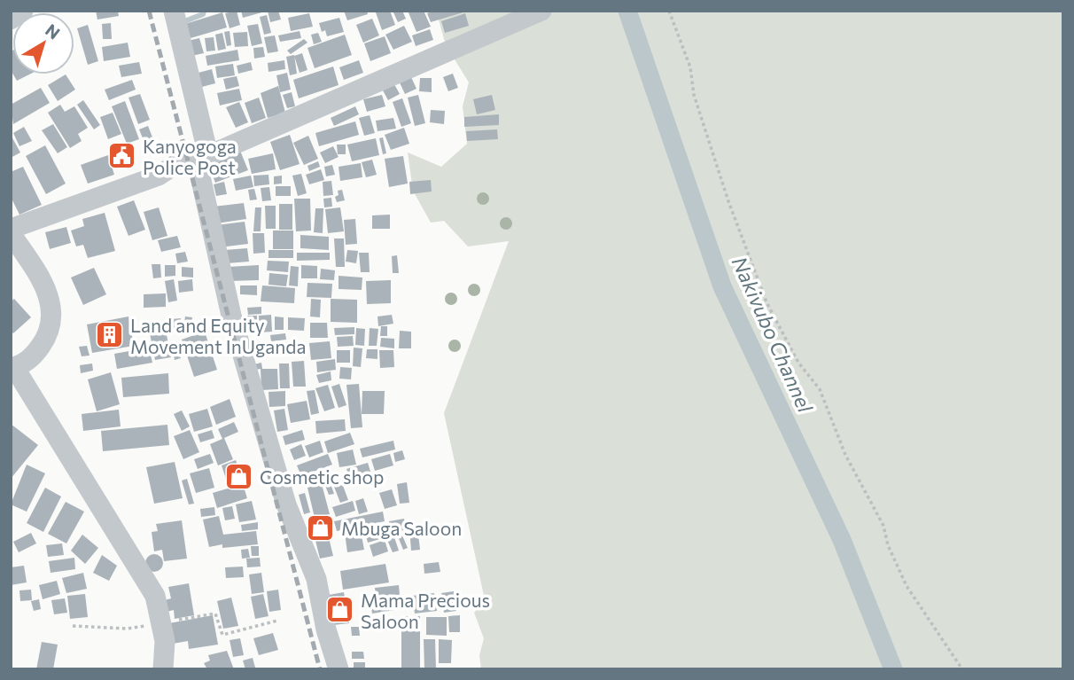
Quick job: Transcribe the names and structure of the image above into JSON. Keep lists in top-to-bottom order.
{
  "water": ["Nakivubo Channel"],
  "places": {
    "public building": ["Kanyogoga Police Post"],
    "building": ["Land and Equity Movement InUganda"],
    "shop": ["Cosmetic shop", "Mbuga Saloon", "Mama Precious Saloon"]
  },
  "north": "top right"
}
